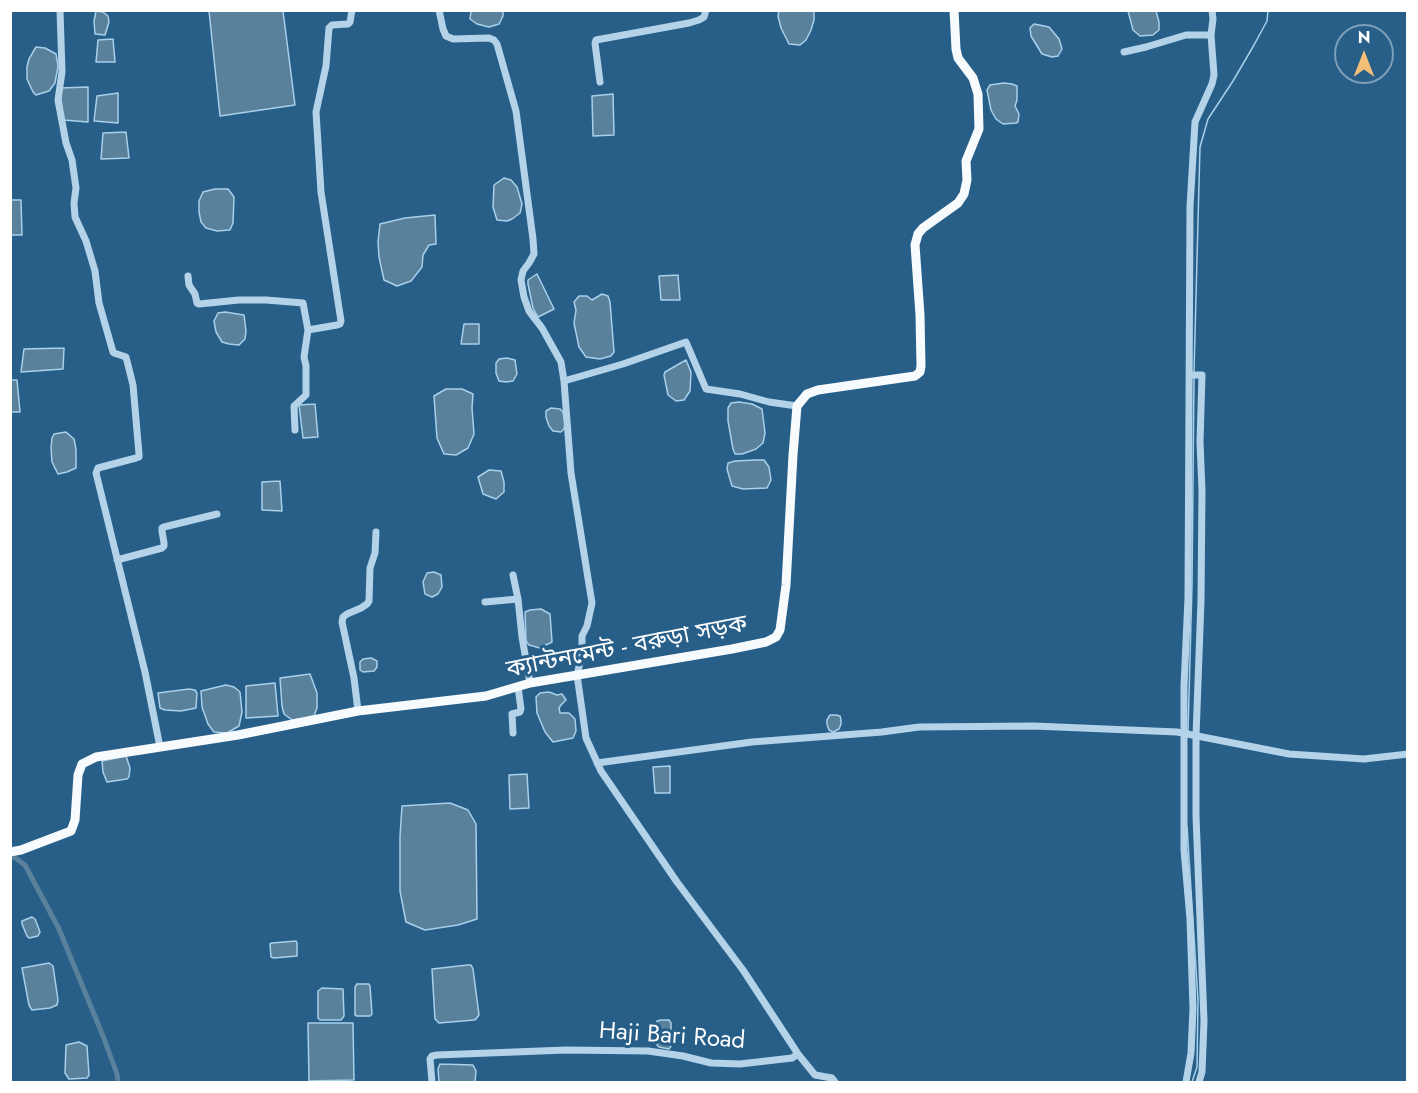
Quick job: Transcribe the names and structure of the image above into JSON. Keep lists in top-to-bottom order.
{
  "streets": {
    "main road": ["ক্যান্টনমেন্ট - বরুড়া সড়ক"],
    "street": ["Haji Bari Road"]
  },
  "crossings": [
    ["ক্যান্টনমেন্ট - বরুড়া সড়ক", "Haji Bari Road"]
  ],
  "north": "top"
}
